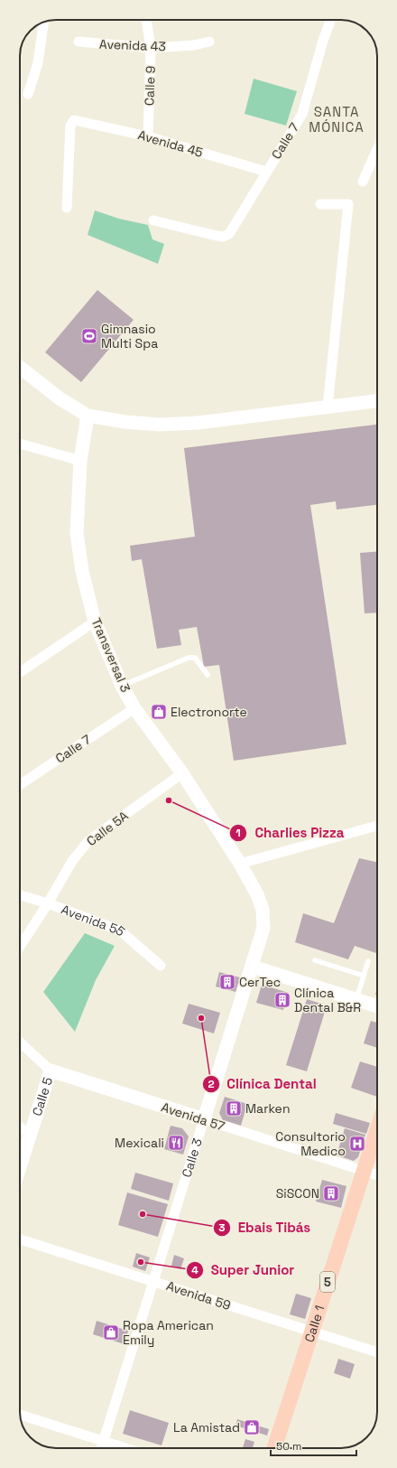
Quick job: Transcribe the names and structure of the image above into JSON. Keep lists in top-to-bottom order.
{
  "streets": {
    "main road": ["5", "Calle 1"],
    "street": [
      "Avenida 43",
      "Calle 9",
      "Calle 7",
      "Avenida 45",
      "Transversal 3",
      "Calle 5A",
      "Avenida 55",
      "Calle 5",
      "Avenida 57",
      "Calle 3",
      "Avenida 59"
    ]
  },
  "crossings": [
    ["Avenida 43", "Calle 9"],
    ["Calle 9", "Avenida 45"],
    ["Calle 7", "Avenida 45"],
    ["Calle 7", "Transversal 3"],
    ["Transversal 3", "Calle 5A"],
    ["Transversal 3", "Calle 3"],
    ["Calle 5A", "Avenida 55"],
    ["Calle 5", "Avenida 57"],
    ["Avenida 57", "Calle 3"],
    ["Avenida 57", "Calle 1"],
    ["Calle 3", "Avenida 59"],
    ["Avenida 59", "Calle 1"]
  ],
  "districts": ["SANTA MÓNICA"],
  "places": {
    "sports": ["Gimnasio Multi Spa"],
    "shop": ["Electronorte", "Ropa American Emily", "La Amistad"],
    "other": [
      "Charlies Pizza",
      "Clínica Dental",
      "Ebais Tibás",
      "Super Junior"
    ],
    "building": [
      "CerTec",
      "Clínica Dental B&R",
      "Marken",
      "SiSCON"
    ],
    "restaurant": ["Mexicali"],
    "hospital": ["Consultorio Medico"]
  },
  "scale_bar": "50 m"
}
